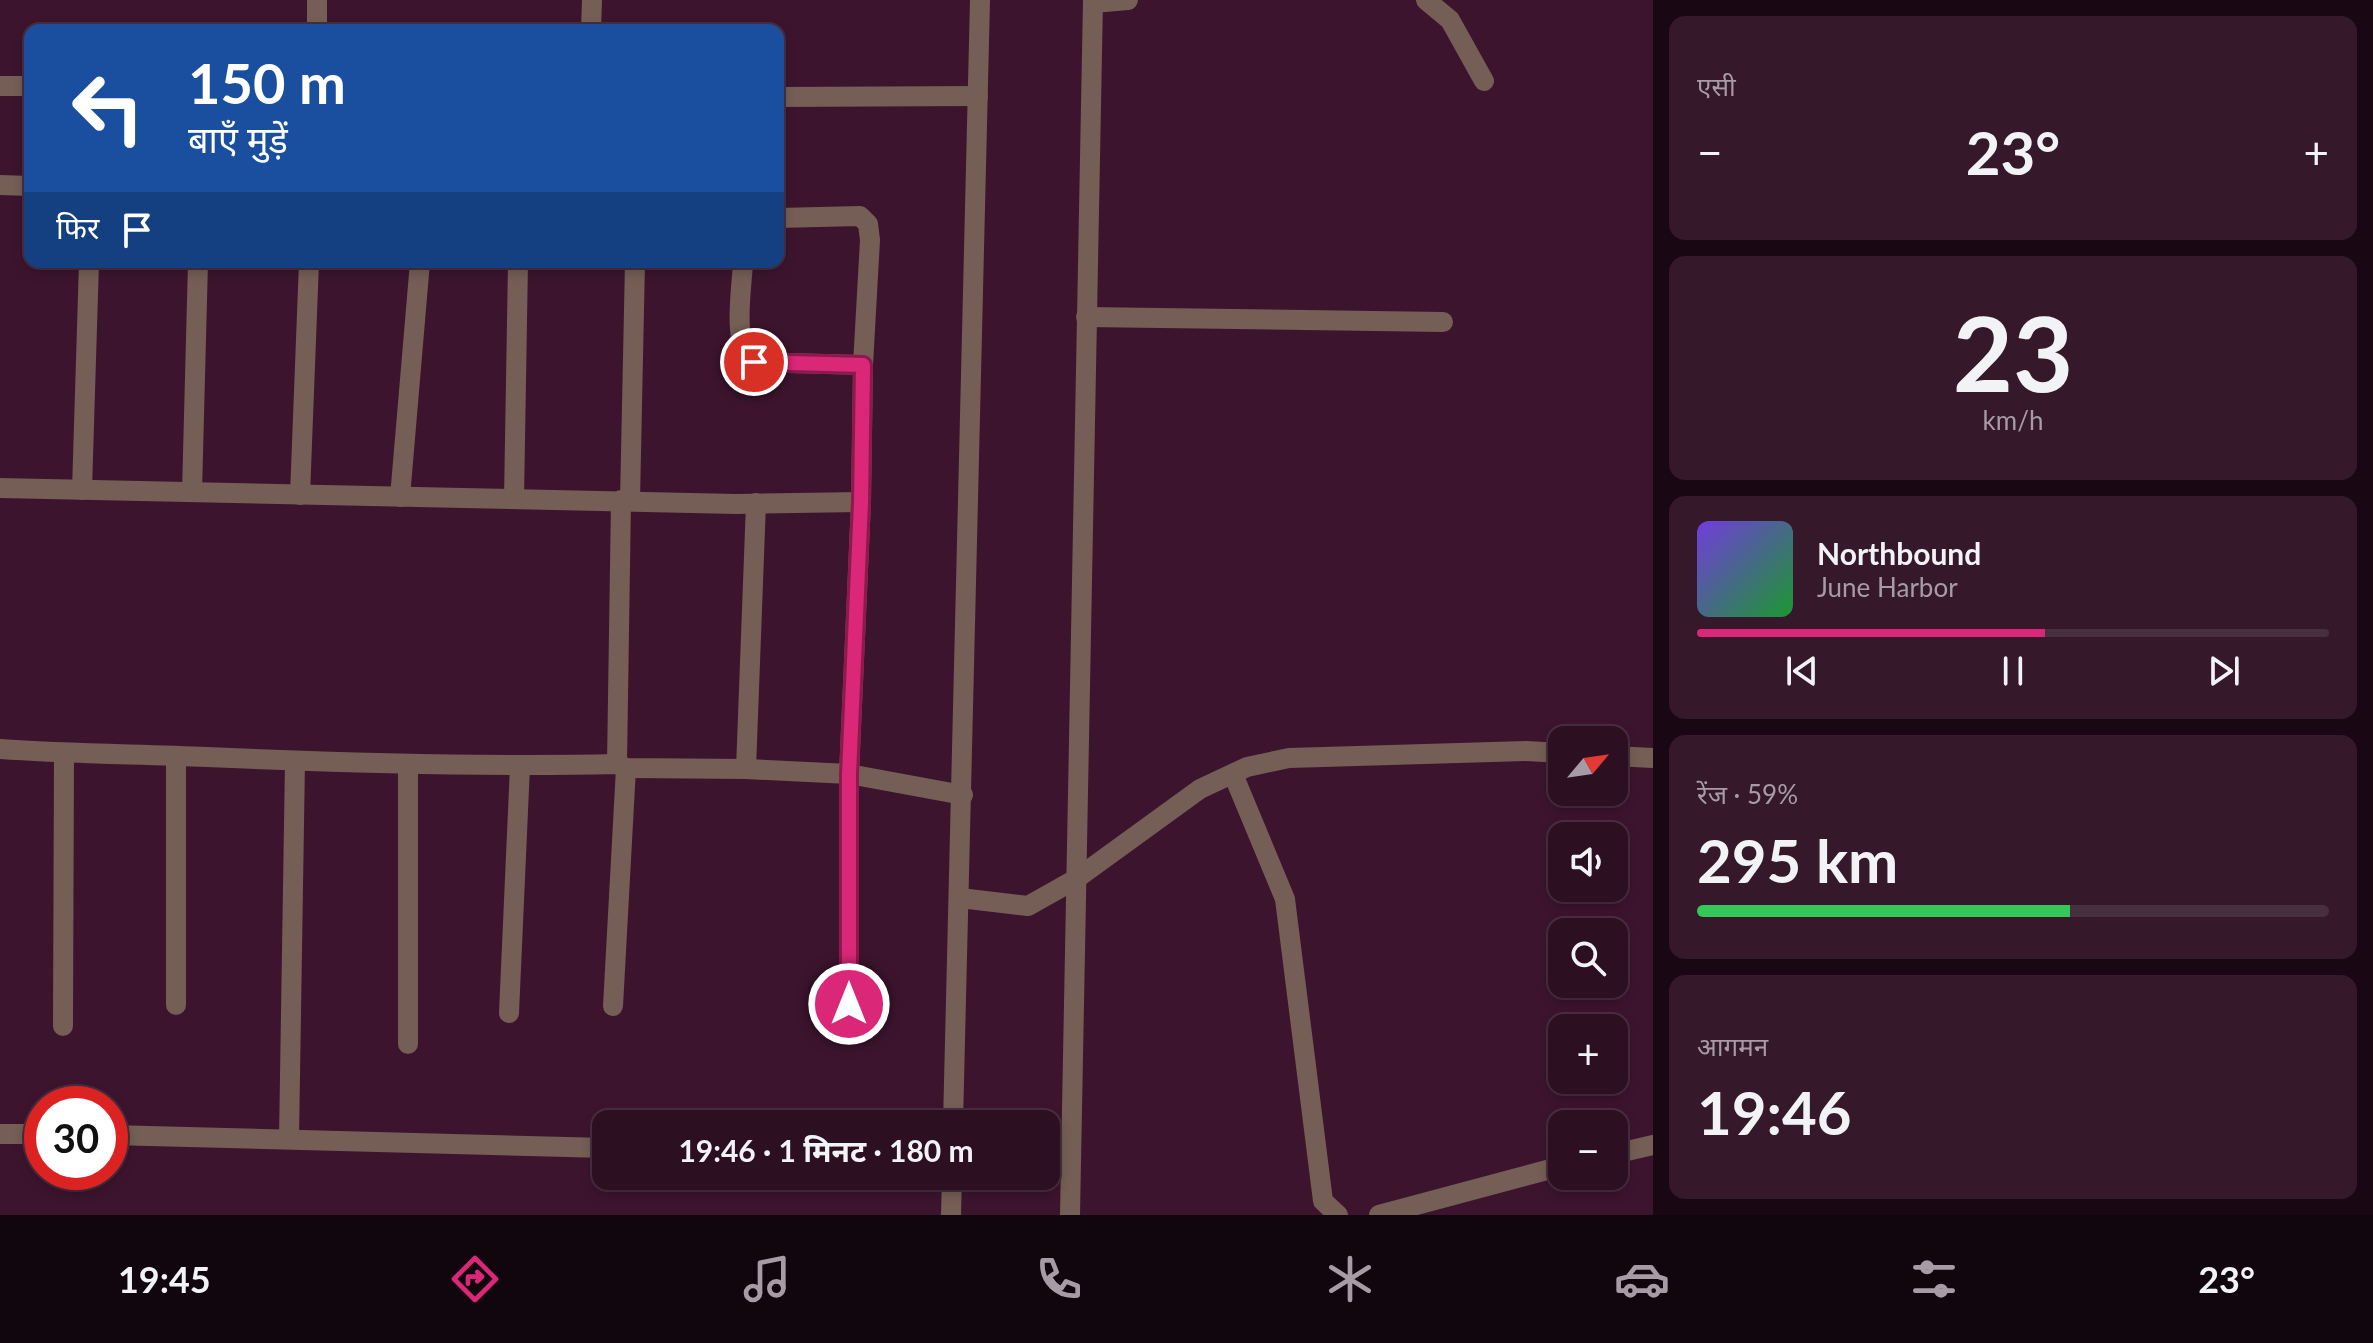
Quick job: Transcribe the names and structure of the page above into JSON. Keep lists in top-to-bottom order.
{
  "north": "top right",
  "page": {
    "tile": [
      "एसी",
      ["23", "km/h"],
      ["रेंज · 59%", "295 km"],
      ["आगमन", "19:46"]
    ],
    "turn": ["150 m", "बाएँ मुड़ें"],
    "heat": ["−", "23°", "+"],
    "then": "फिर",
    "song": ["Northbound", "June Harbor"],
    "map_buttons": ["+", "−"],
    "limit": "30",
    "trip": "19:46 · 1 मिनट · 180 m",
    "tabs": ["19:45", "23°"]
  }
}
